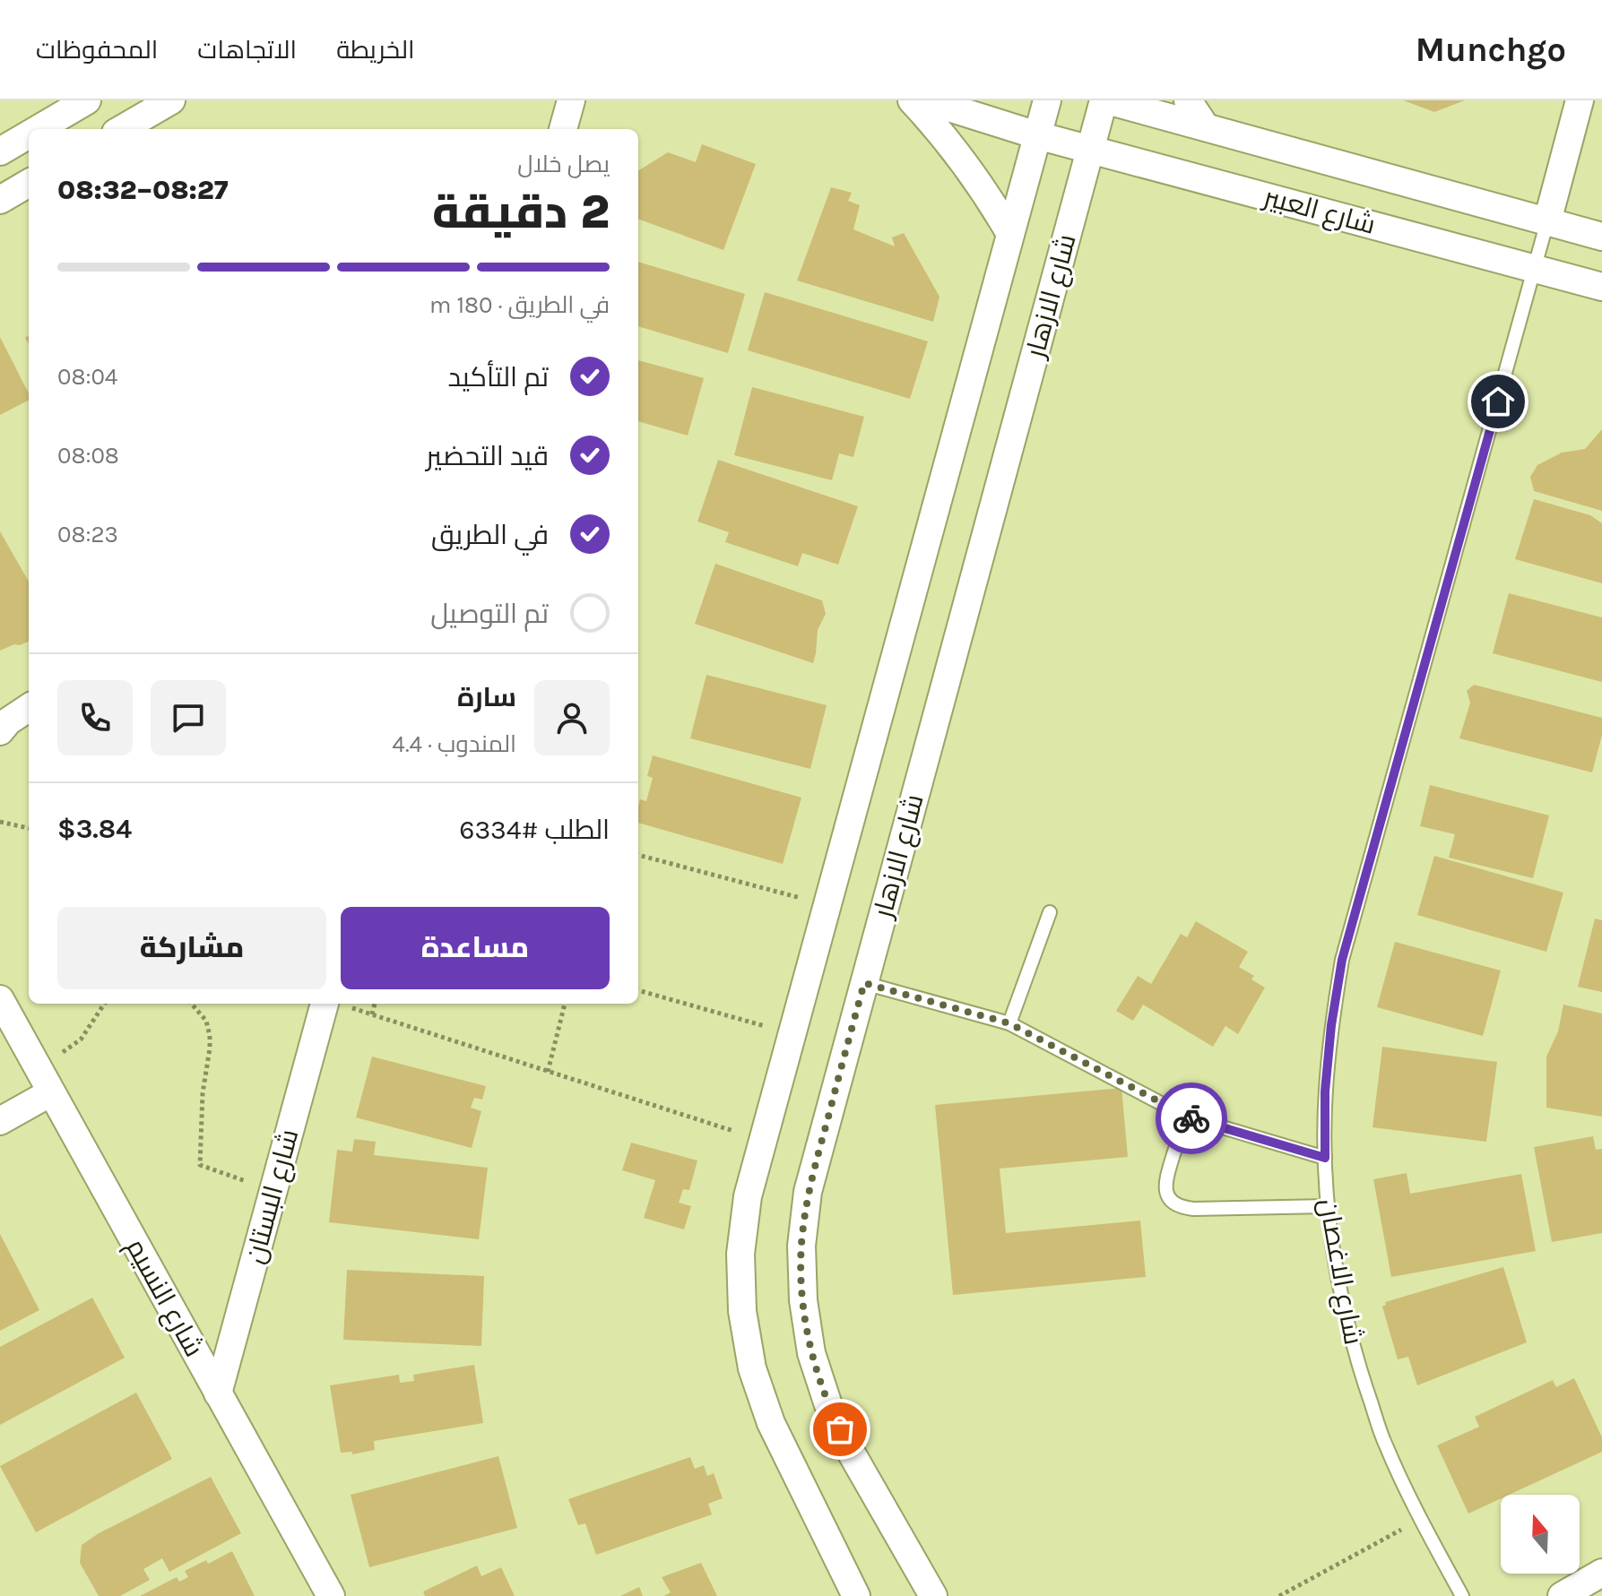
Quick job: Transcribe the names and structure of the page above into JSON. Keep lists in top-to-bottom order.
{
  "streets": {
    "street": [
      "شارع العبير",
      "شارع الازهار",
      "شارع البستان",
      "شارع النسيم"
    ],
    "lane": ["شارع الاغصان"]
  },
  "crossings": [
    ["شارع العبير", "شارع الازهار"],
    ["شارع العبير", "شارع الاغصان"],
    ["شارع البستان", "شارع النسيم"]
  ],
  "north": "top",
  "page": {
    "header": "Munchgo",
    "nav": ["الخريطة", "الاتجاهات", "المحفوظات"],
    "heading": ["2 دقيقة", "يصل خلال", "08:27–08:32"],
    "panel": [
      "سارة",
      "المندوب · 4.4",
      "الطلب #6334",
      "$3.84"
    ],
    "bar": "في الطريق · 180 m",
    "list": [
      ["تم التأكيد", "08:04"],
      ["قيد التحضير", "08:08"],
      ["في الطريق", "08:23"],
      "تم التوصيل"
    ],
    "buttons": ["مساعدة", "مشاركة"]
  }
}
